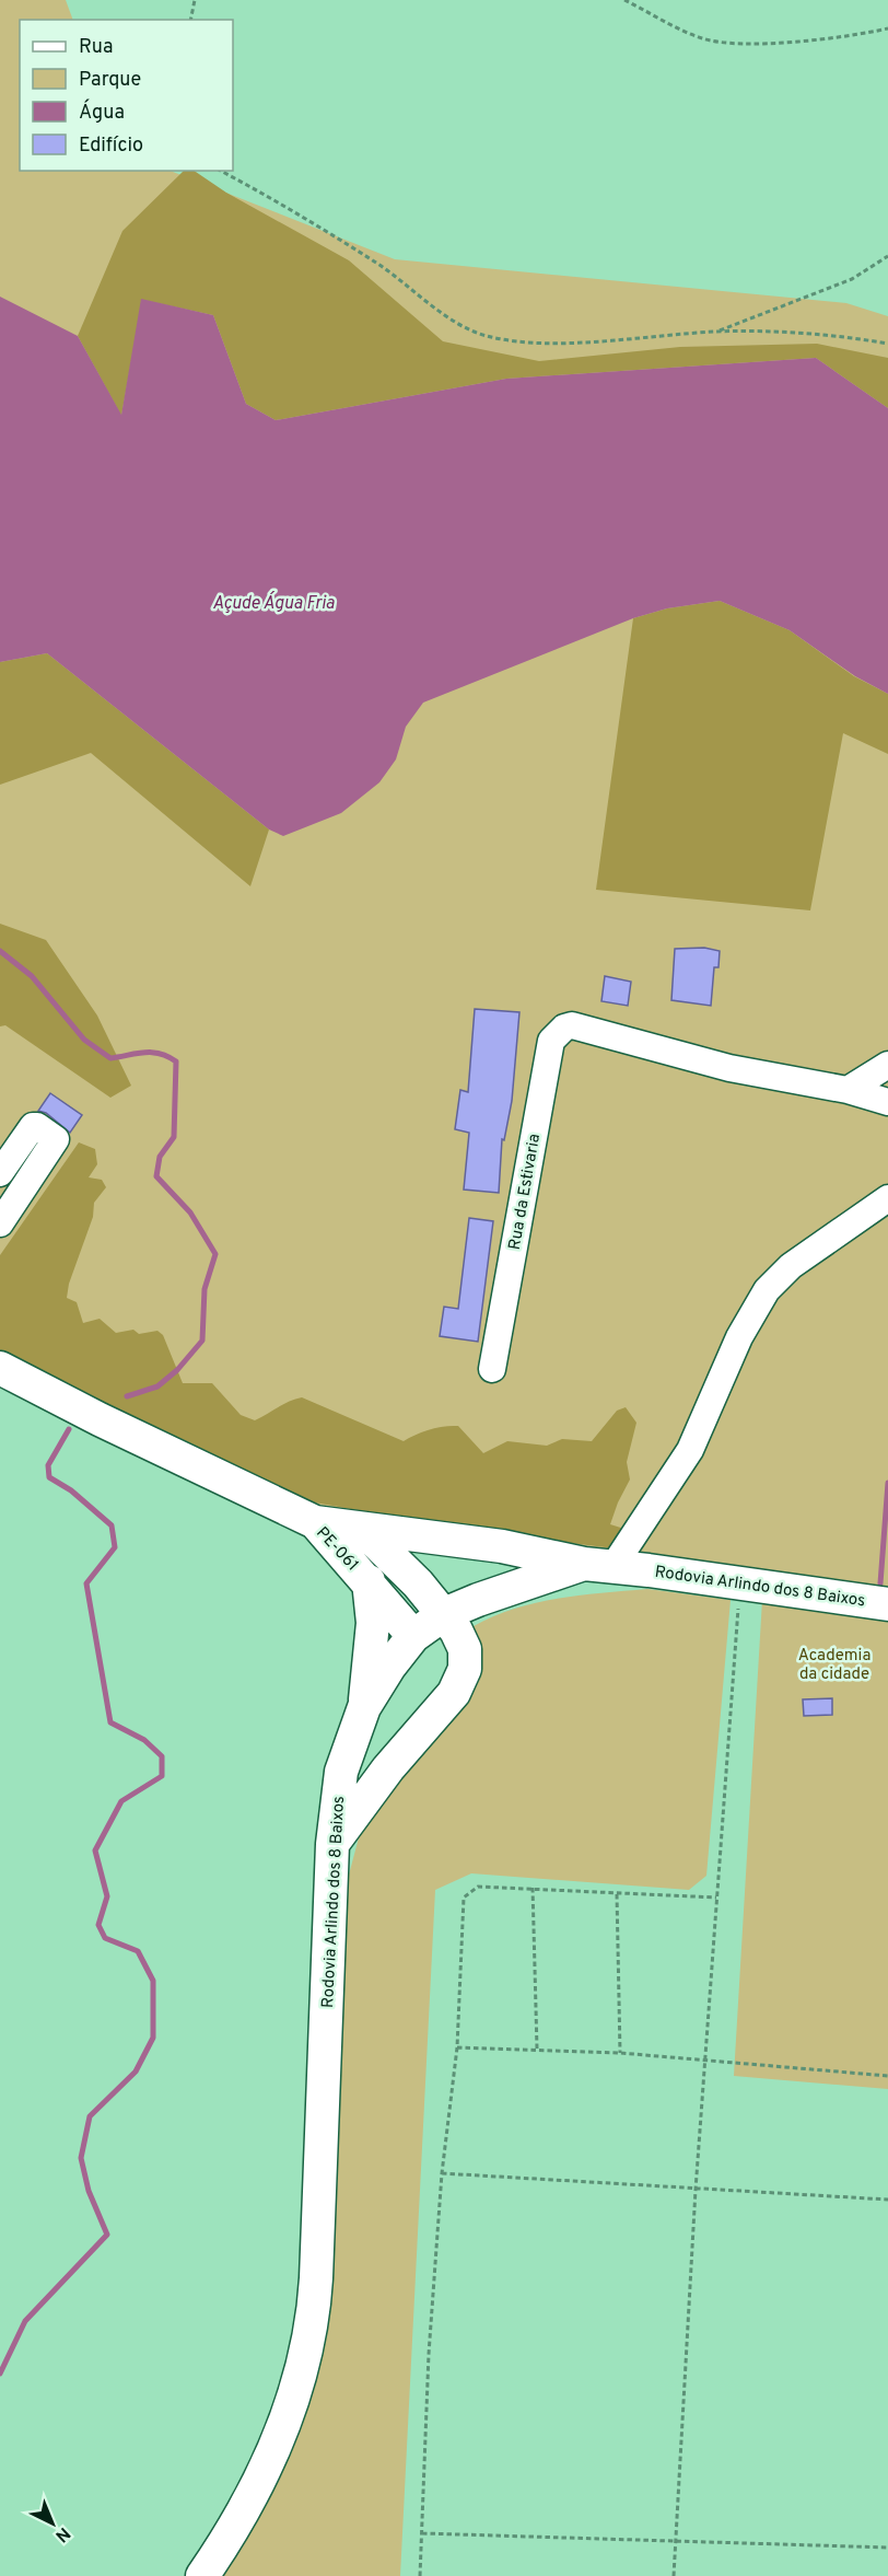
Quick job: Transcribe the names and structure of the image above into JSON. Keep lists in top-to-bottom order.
{
  "streets": {
    "main road": ["PE-061", "Rodovia Arlindo dos 8 Baixos"],
    "street": ["Rua da Estivaria"]
  },
  "crossings": [
    ["PE-061", "Rodovia Arlindo dos 8 Baixos"]
  ],
  "water": ["Açude Água Fria"],
  "parks": ["Academia da cidade"],
  "legend": [
    "Rua",
    "Parque",
    "Água",
    "Edifício"
  ],
  "north": "bottom right"
}
